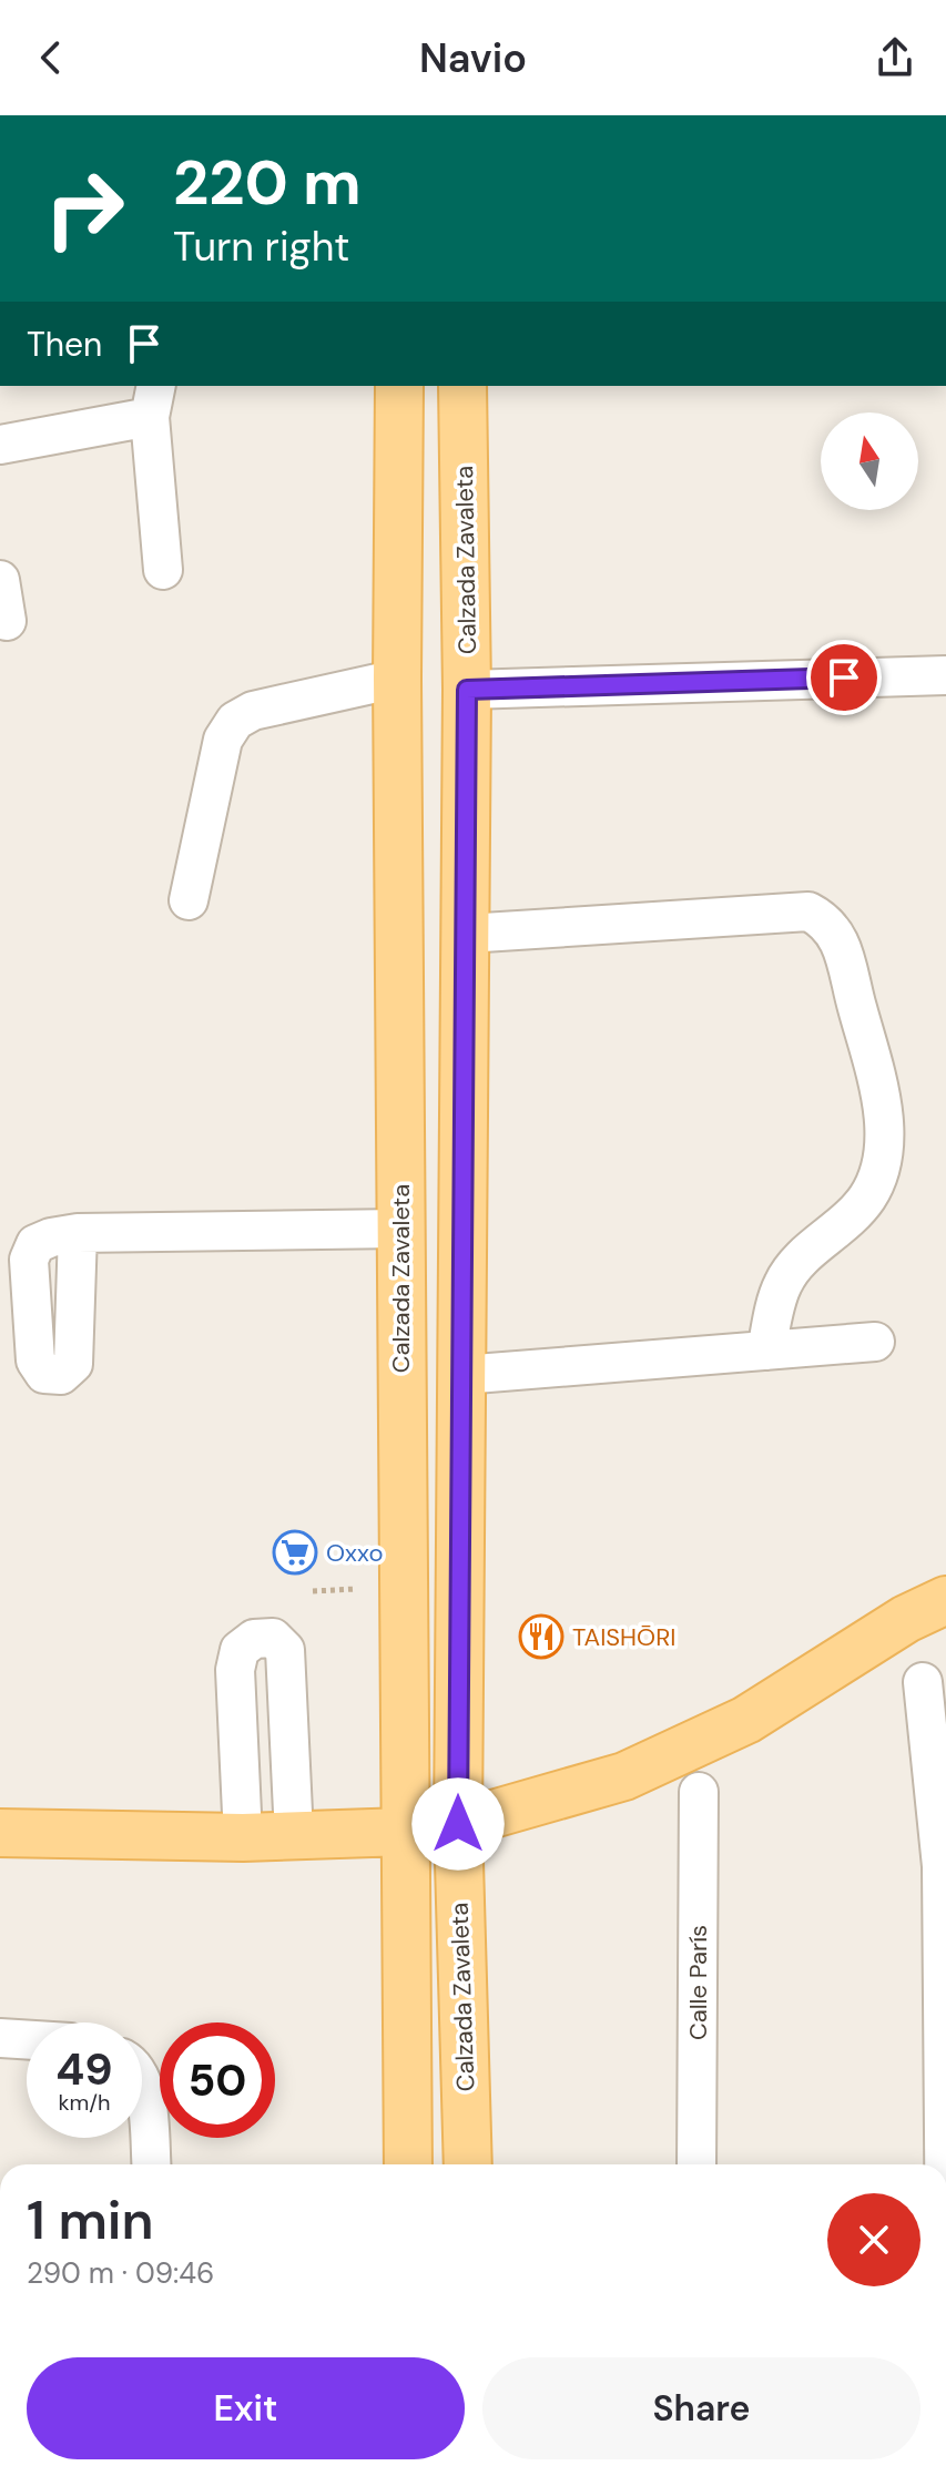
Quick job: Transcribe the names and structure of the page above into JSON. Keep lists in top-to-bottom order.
{
  "streets": {
    "main road": ["Calzada Zavaleta"],
    "street": ["Calle París"]
  },
  "places": {
    "supermarket": ["Oxxo"],
    "restaurant": ["TAISHŌRI"]
  },
  "north": "top",
  "page": {
    "header": "Navio",
    "turn": ["220 m", "Turn right"],
    "then": "Then",
    "speed": "49 km/h",
    "limit": "50",
    "heading": ["1 min", "290 m · 09:46"],
    "buttons": ["Exit", "Share"]
  }
}
